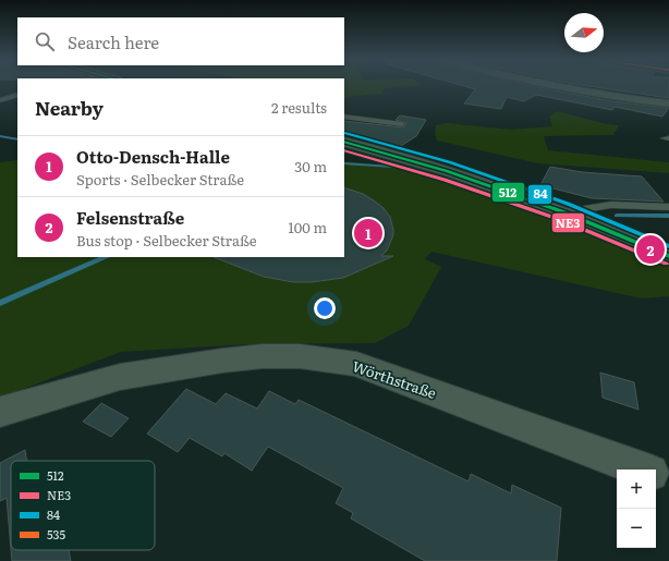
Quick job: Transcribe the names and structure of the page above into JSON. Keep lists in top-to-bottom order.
{
  "streets": {
    "street": ["Wörthstraße"]
  },
  "lines": ["transit line 84", "transit line 512", "transit line NE3"],
  "legend": [
    "512",
    "NE3",
    "84",
    "535"
  ],
  "north": "right",
  "page": {
    "search": "Search here",
    "heading": ["Nearby", "2 results"],
    "list": [
      {
        "mark": "1",
        "name": "Otto-Densch-Halle",
        "note": "Sports · Selbecker Straße",
        "value": "30 m"
      },
      {
        "mark": "2",
        "name": "Felsenstraße",
        "note": "Bus stop · Selbecker Straße",
        "value": "100 m"
      }
    ],
    "pins": ["1", "2"],
    "map_buttons": ["+", "−"]
  }
}
